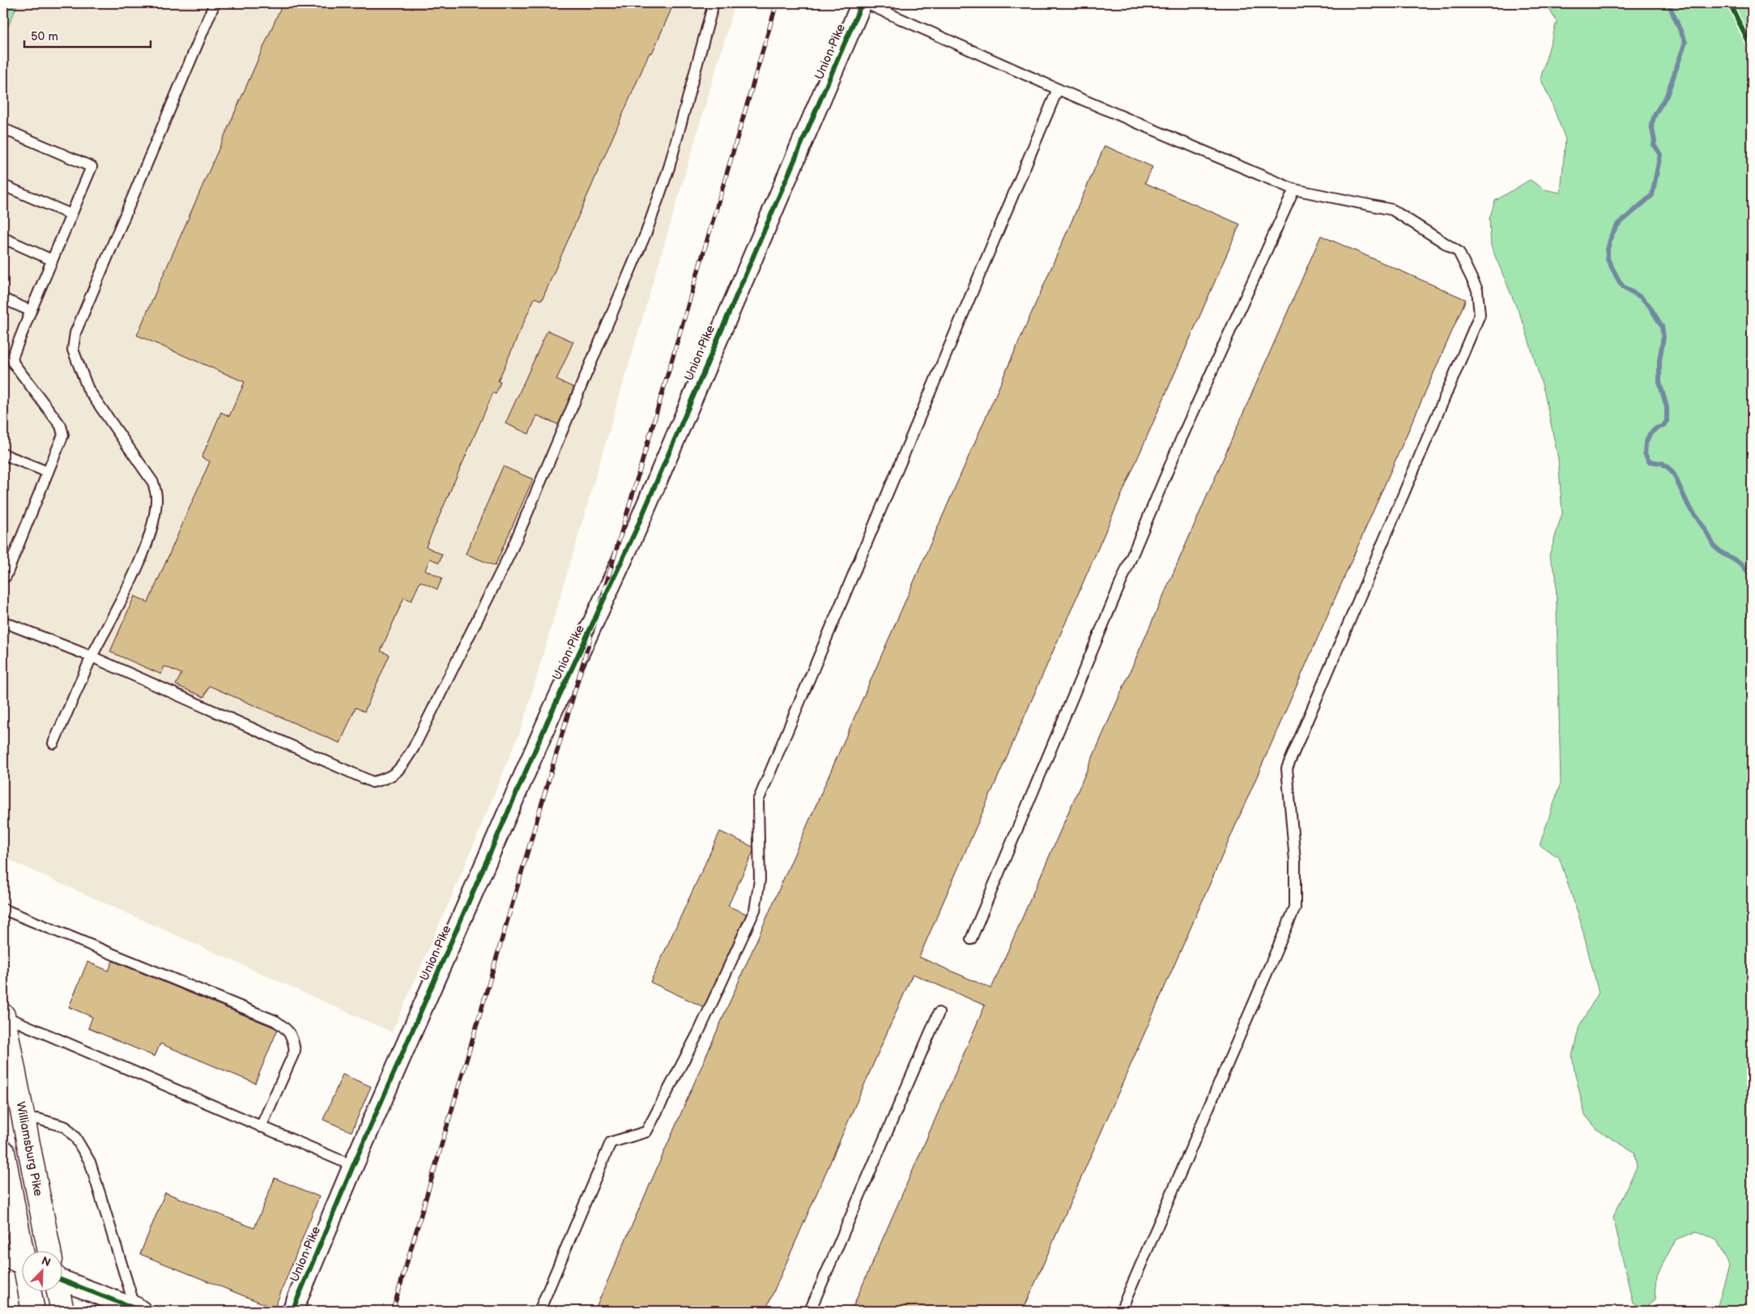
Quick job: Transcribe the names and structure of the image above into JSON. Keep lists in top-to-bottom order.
{
  "streets": {
    "main road": ["Williamsburg Pike"],
    "street": ["Union Pike"]
  },
  "scale_bar": "50 m",
  "north": "top right"
}
